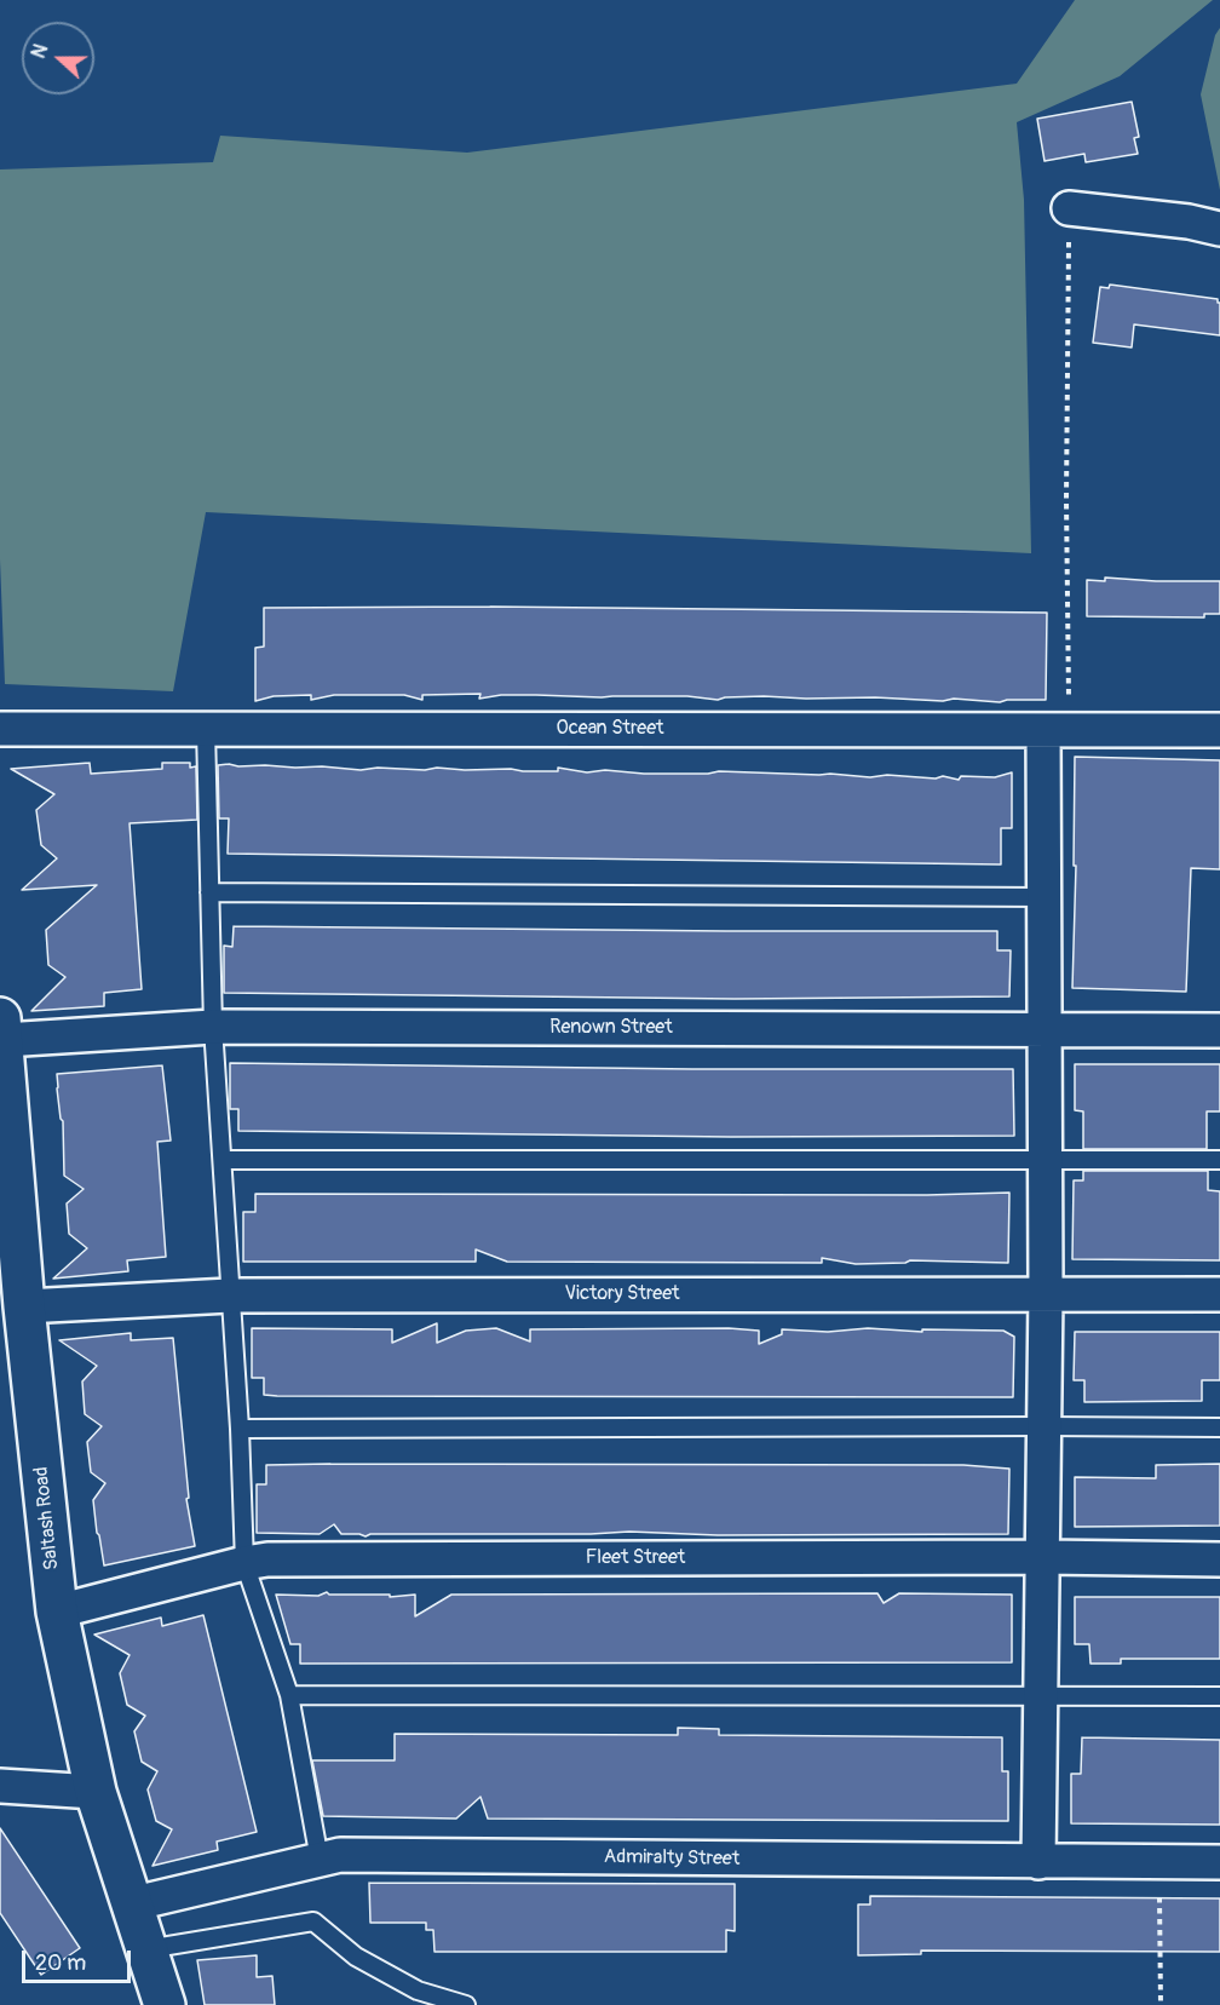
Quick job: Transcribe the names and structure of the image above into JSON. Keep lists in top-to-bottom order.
{
  "streets": {
    "main road": ["Saltash Road"],
    "street": [
      "Ocean Street",
      "Renown Street",
      "Victory Street",
      "Fleet Street",
      "Admiralty Street"
    ]
  },
  "crossings": [
    ["Renown Street", "Saltash Road"],
    ["Victory Street", "Saltash Road"],
    ["Saltash Road", "Fleet Street"],
    ["Saltash Road", "Admiralty Street"]
  ],
  "scale_bar": "20 m",
  "north": "left"
}
